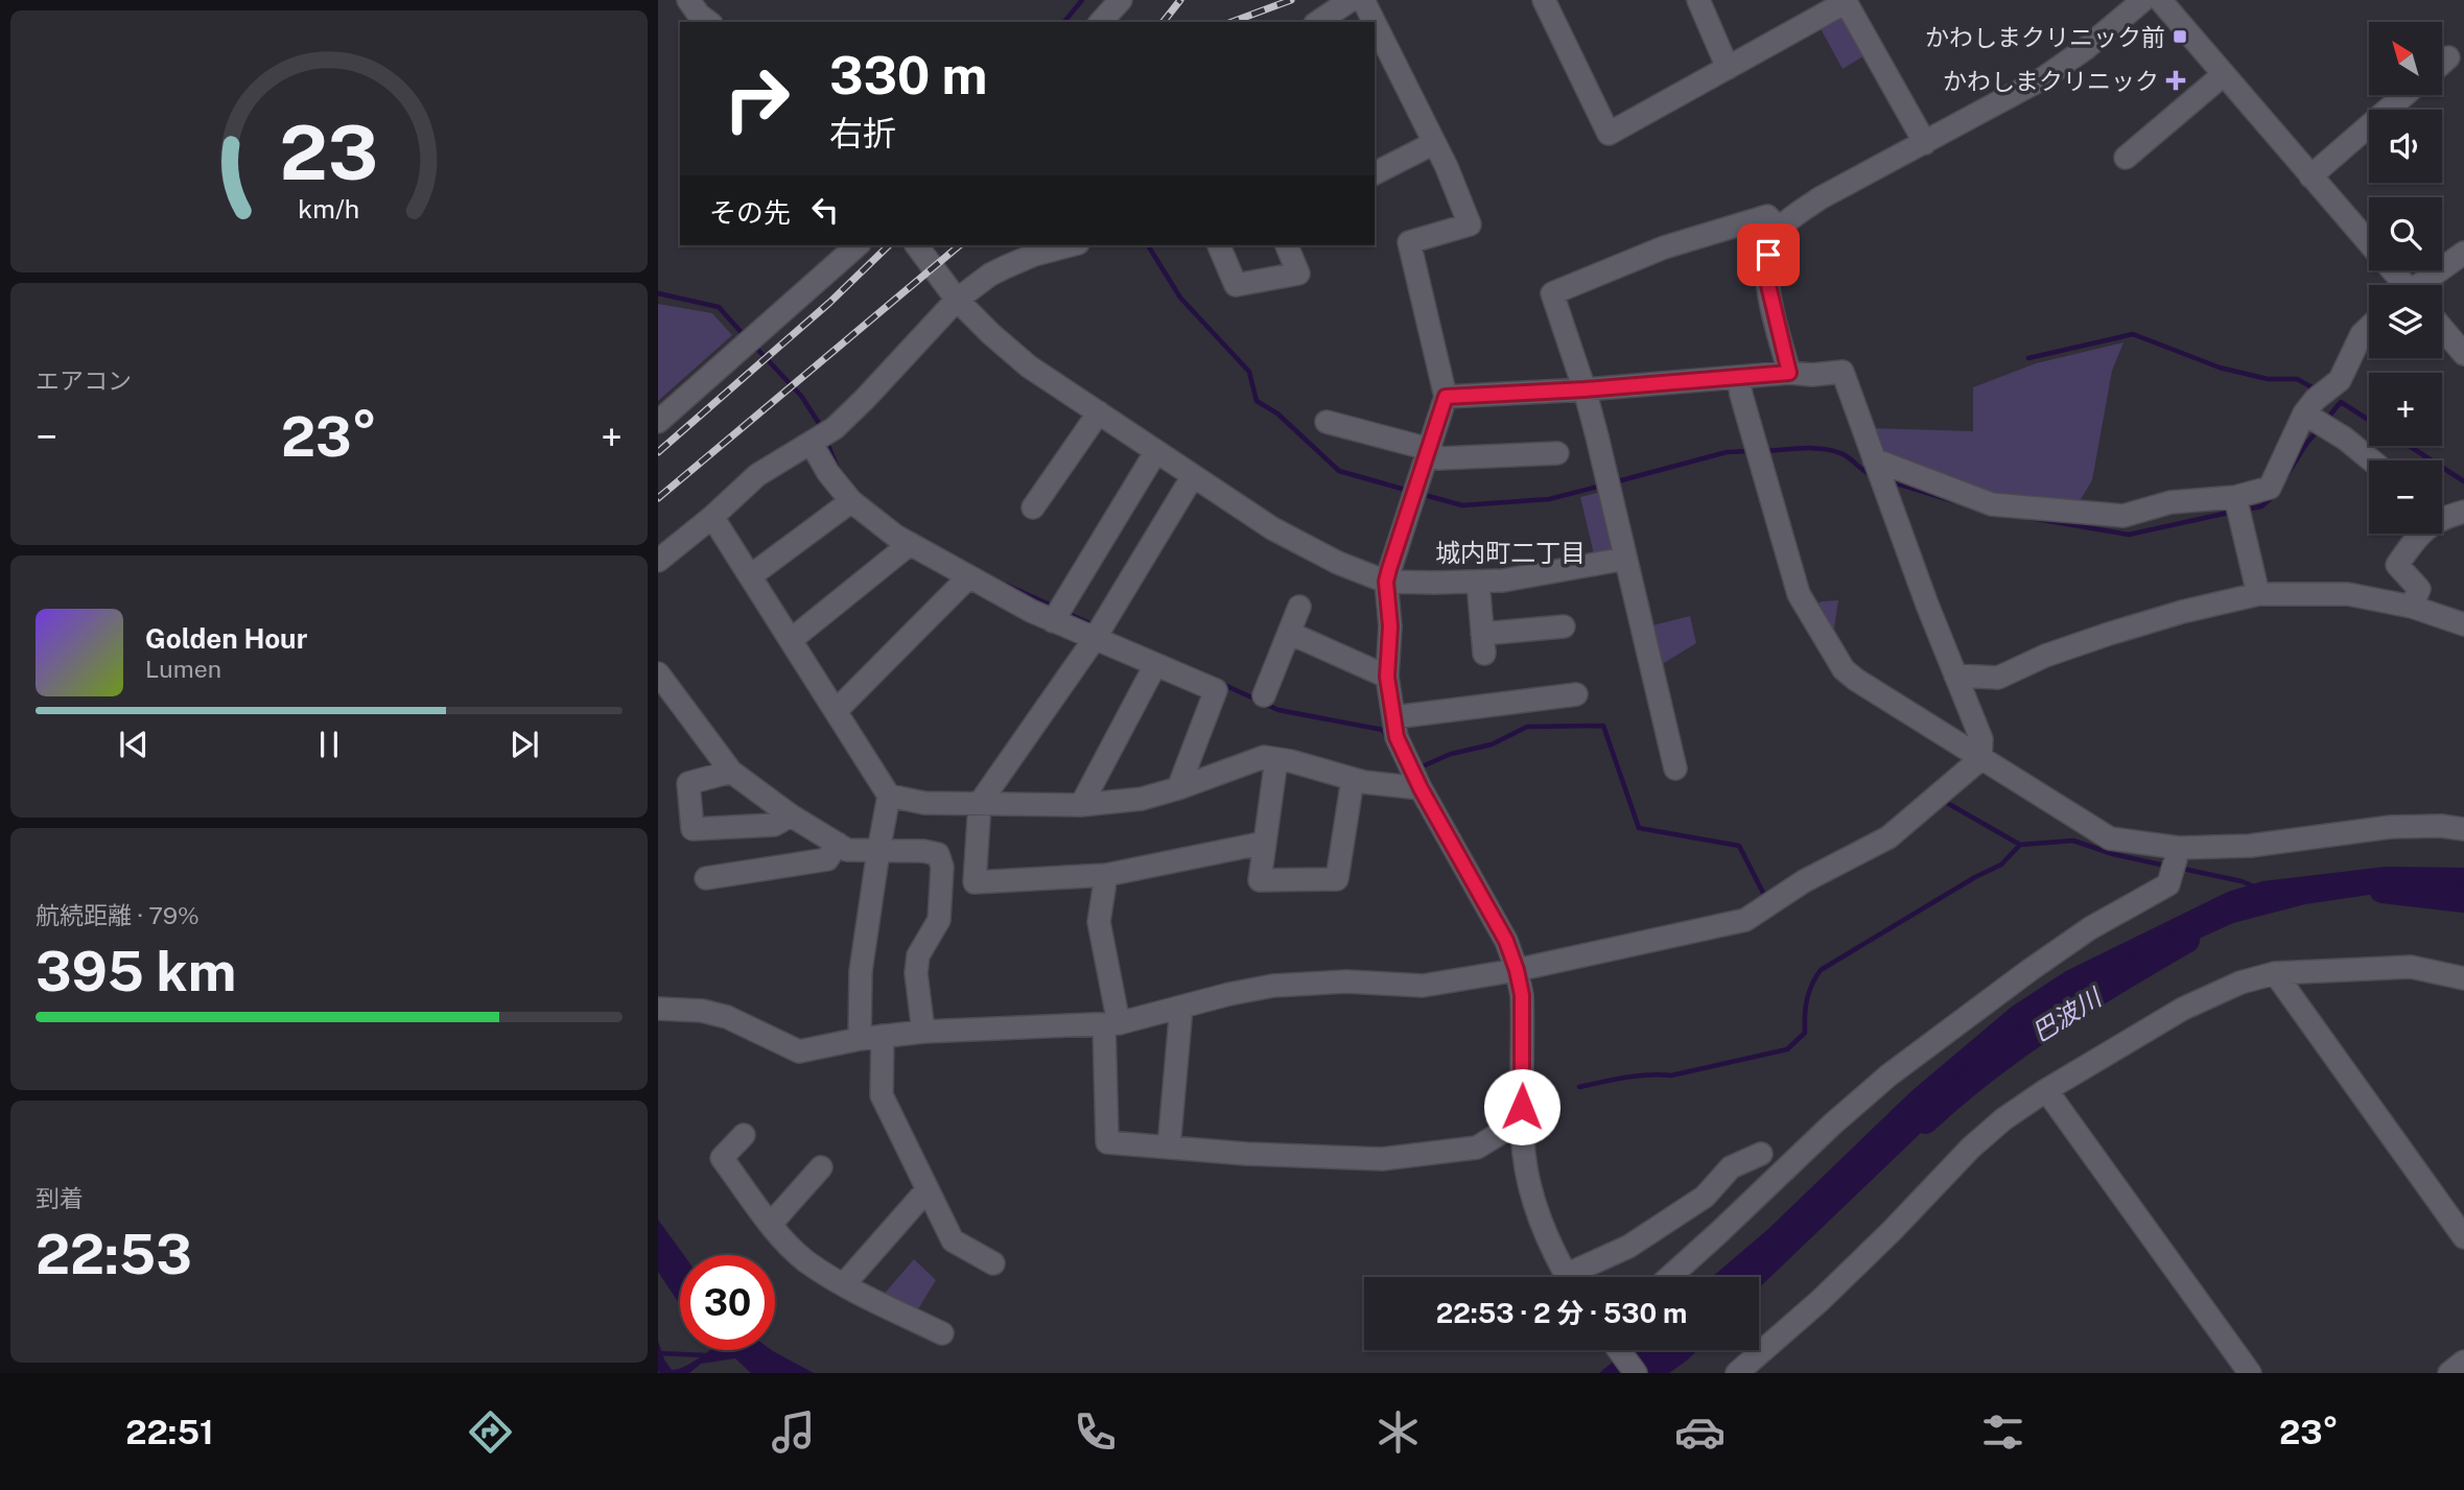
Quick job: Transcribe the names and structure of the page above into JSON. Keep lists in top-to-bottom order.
{
  "districts": ["城内町二丁目"],
  "water": ["巴波川"],
  "places": {
    "transit": ["かわしまクリニック前"],
    "health": ["かわしまクリニック"]
  },
  "north": "top left",
  "page": {
    "map_buttons": ["+", "−"],
    "turn": ["330 m", "右折"],
    "then": "その先",
    "tile": [
      "エアコン",
      ["航続距離 · 79%", "395 km"],
      ["到着", "22:53"]
    ],
    "heat": ["−", "23°", "+"],
    "song": ["Golden Hour", "Lumen"],
    "limit": "30",
    "trip": "22:53 · 2 分 · 530 m",
    "tabs": ["22:51", "23°"],
    "gauge": ["23", "km/h"]
  }
}
